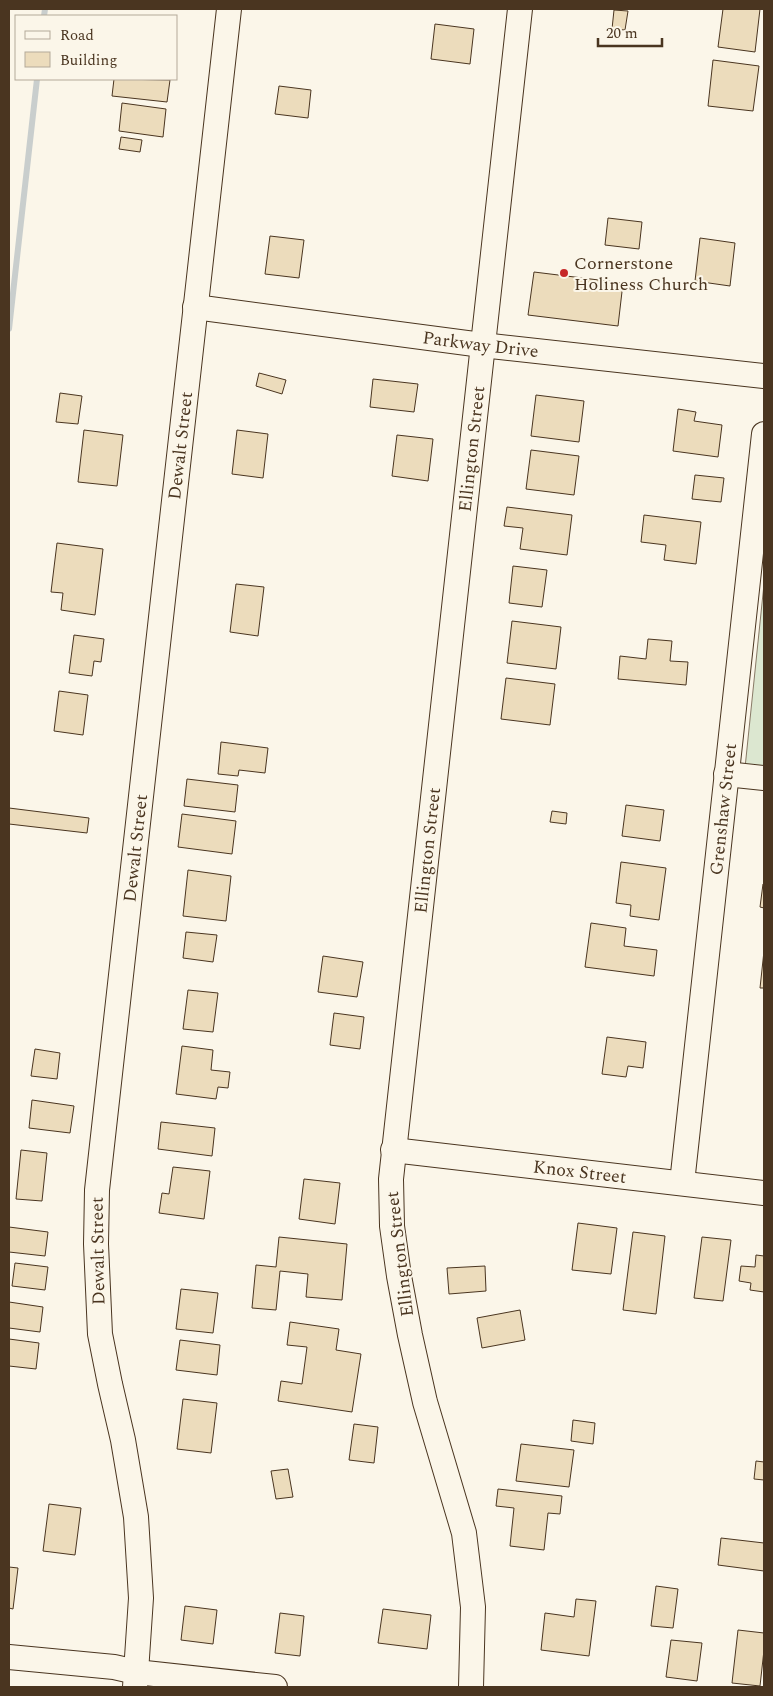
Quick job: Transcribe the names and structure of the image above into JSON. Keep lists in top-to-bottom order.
{
  "streets": {
    "street": [
      "Parkway Drive",
      "Dewalt Street",
      "Ellington Street",
      "Grenshaw Street",
      "Knox Street"
    ]
  },
  "crossings": [
    ["Parkway Drive", "Dewalt Street"],
    ["Parkway Drive", "Ellington Street"],
    ["Ellington Street", "Knox Street"],
    ["Grenshaw Street", "Knox Street"]
  ],
  "places": ["Cornerstone Holiness Church"],
  "legend": ["Road", "Building"],
  "scale_bar": "20 m"
}
